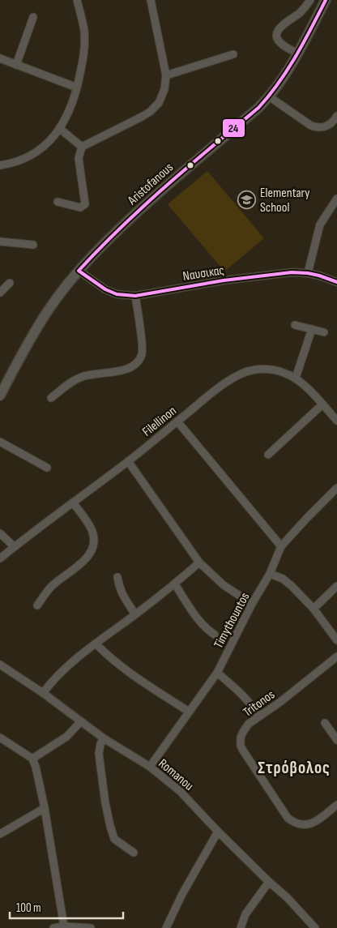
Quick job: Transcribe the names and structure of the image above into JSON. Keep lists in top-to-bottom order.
{
  "streets": {
    "street": [
      "Aristofanous",
      "Ναυσικας",
      "Filellinon",
      "Timythountos",
      "Tritonos",
      "Romanou"
    ]
  },
  "crossings": [
    ["Aristofanous", "Ναυσικας"],
    ["Timythountos", "Romanou"]
  ],
  "districts": ["Στρόβολος"],
  "places": {
    "school or university": ["Elementary School"]
  },
  "lines": ["transit line 24"],
  "scale_bar": "100 m"
}
